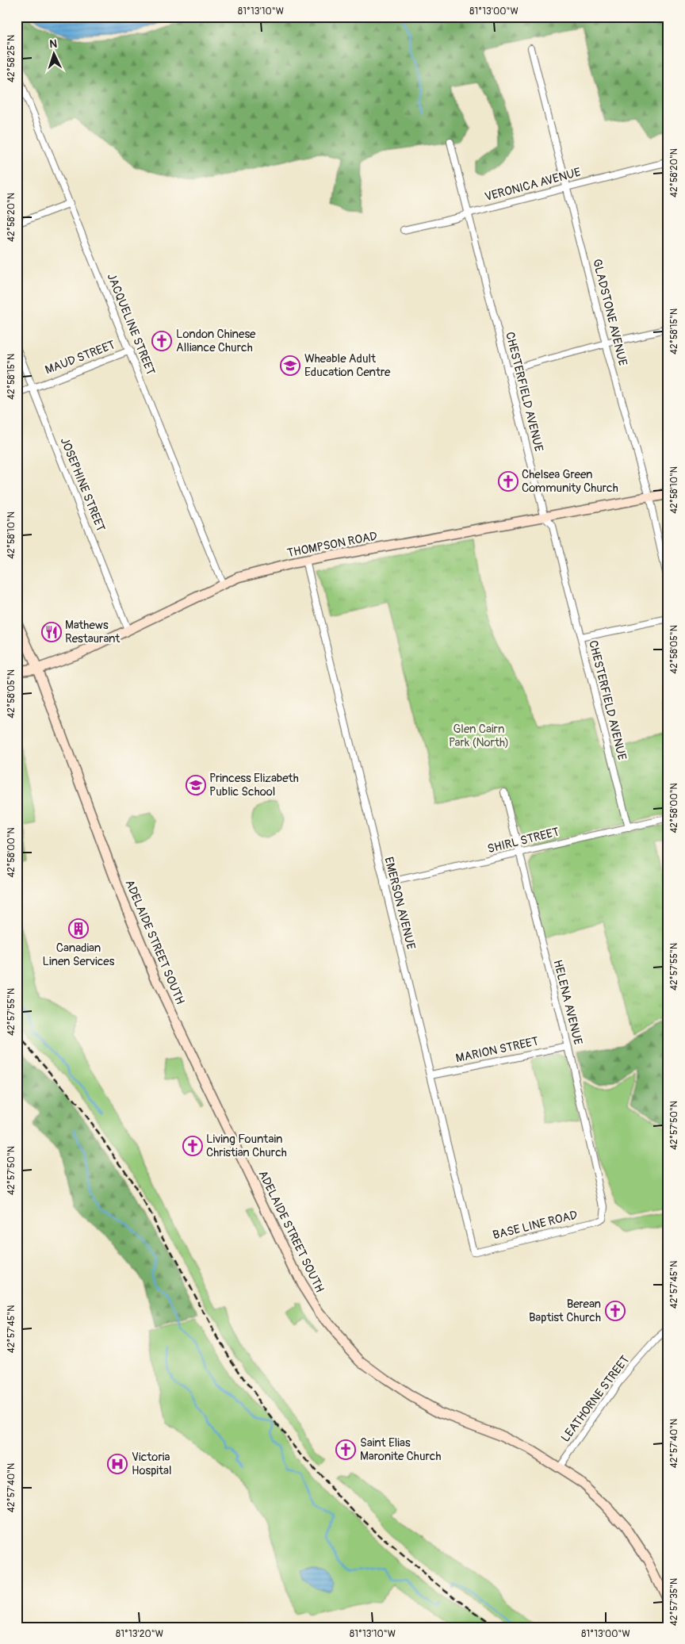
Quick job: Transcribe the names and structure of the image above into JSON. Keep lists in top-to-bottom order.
{
  "streets": {
    "main road": ["THOMPSON ROAD", "ADELAIDE STREET SOUTH"],
    "street": [
      "VERONICA AVENUE",
      "GLADSTONE AVENUE",
      "JACQUELINE STREET",
      "MAUD STREET",
      "CHESTERFIELD AVENUE",
      "JOSEPHINE STREET",
      "SHIRL STREET",
      "EMERSON AVENUE",
      "HELENA AVENUE",
      "MARION STREET",
      "BASE LINE ROAD",
      "LEATHORNE STREET"
    ]
  },
  "crossings": [
    ["VERONICA AVENUE", "GLADSTONE AVENUE"],
    ["VERONICA AVENUE", "CHESTERFIELD AVENUE"],
    ["GLADSTONE AVENUE", "THOMPSON ROAD"],
    ["JACQUELINE STREET", "MAUD STREET"],
    ["JACQUELINE STREET", "THOMPSON ROAD"],
    ["MAUD STREET", "JOSEPHINE STREET"],
    ["CHESTERFIELD AVENUE", "THOMPSON ROAD"],
    ["CHESTERFIELD AVENUE", "SHIRL STREET"],
    ["JOSEPHINE STREET", "THOMPSON ROAD"],
    ["THOMPSON ROAD", "EMERSON AVENUE"],
    ["THOMPSON ROAD", "ADELAIDE STREET SOUTH"],
    ["SHIRL STREET", "EMERSON AVENUE"],
    ["SHIRL STREET", "HELENA AVENUE"],
    ["EMERSON AVENUE", "MARION STREET"],
    ["EMERSON AVENUE", "BASE LINE ROAD"],
    ["ADELAIDE STREET SOUTH", "LEATHORNE STREET"],
    ["HELENA AVENUE", "MARION STREET"],
    ["HELENA AVENUE", "BASE LINE ROAD"]
  ],
  "parks": ["Glen Cairn Park (North)"],
  "places": {
    "church": [
      "London Chinese Alliance Church",
      "Chelsea Green Community Church",
      "Living Fountain Christian Church",
      "Berean Baptist Church",
      "Saint Elias Maronite Church"
    ],
    "school or university": ["Wheable Adult Education Centre", "Princess Elizabeth Public School"],
    "restaurant": ["Mathews Restaurant"],
    "building": ["Canadian Linen Services"],
    "hospital": ["Victoria Hospital"]
  },
  "north": "top",
  "coordinates": [
    "81°13'10\"W",
    "81°13'00\"W",
    "42°58'25\"N",
    "42°58'20\"N",
    "42°58'15\"N",
    "42°58'10\"N",
    "42°58'05\"N",
    "42°58'00\"N",
    "42°57'55\"N",
    "42°57'50\"N",
    "42°57'45\"N",
    "42°57'40\"N",
    "42°57'35\"N",
    "81°13'20\"W"
  ]
}
